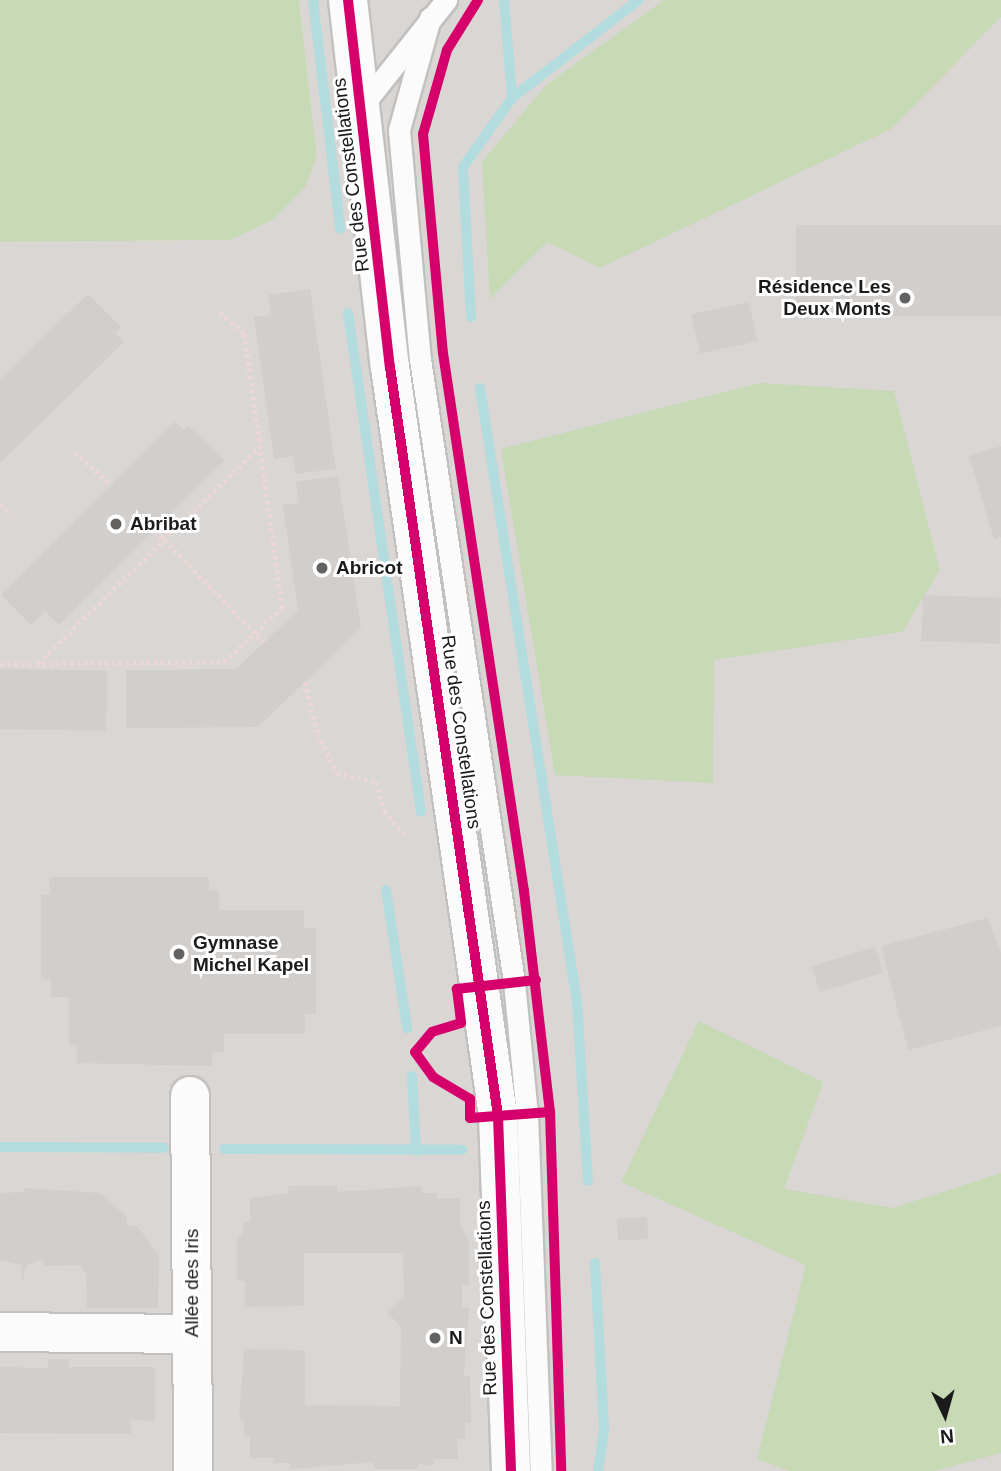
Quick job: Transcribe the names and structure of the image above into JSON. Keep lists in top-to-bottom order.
{
  "streets": {
    "street": ["Rue des Constellations", "Allée des Iris"]
  },
  "places": [
    "Résidence Les Deux Monts",
    "Abribat",
    "Abricot",
    "Gymnase Michel Kapel",
    "N"
  ],
  "north": "bottom"
}
